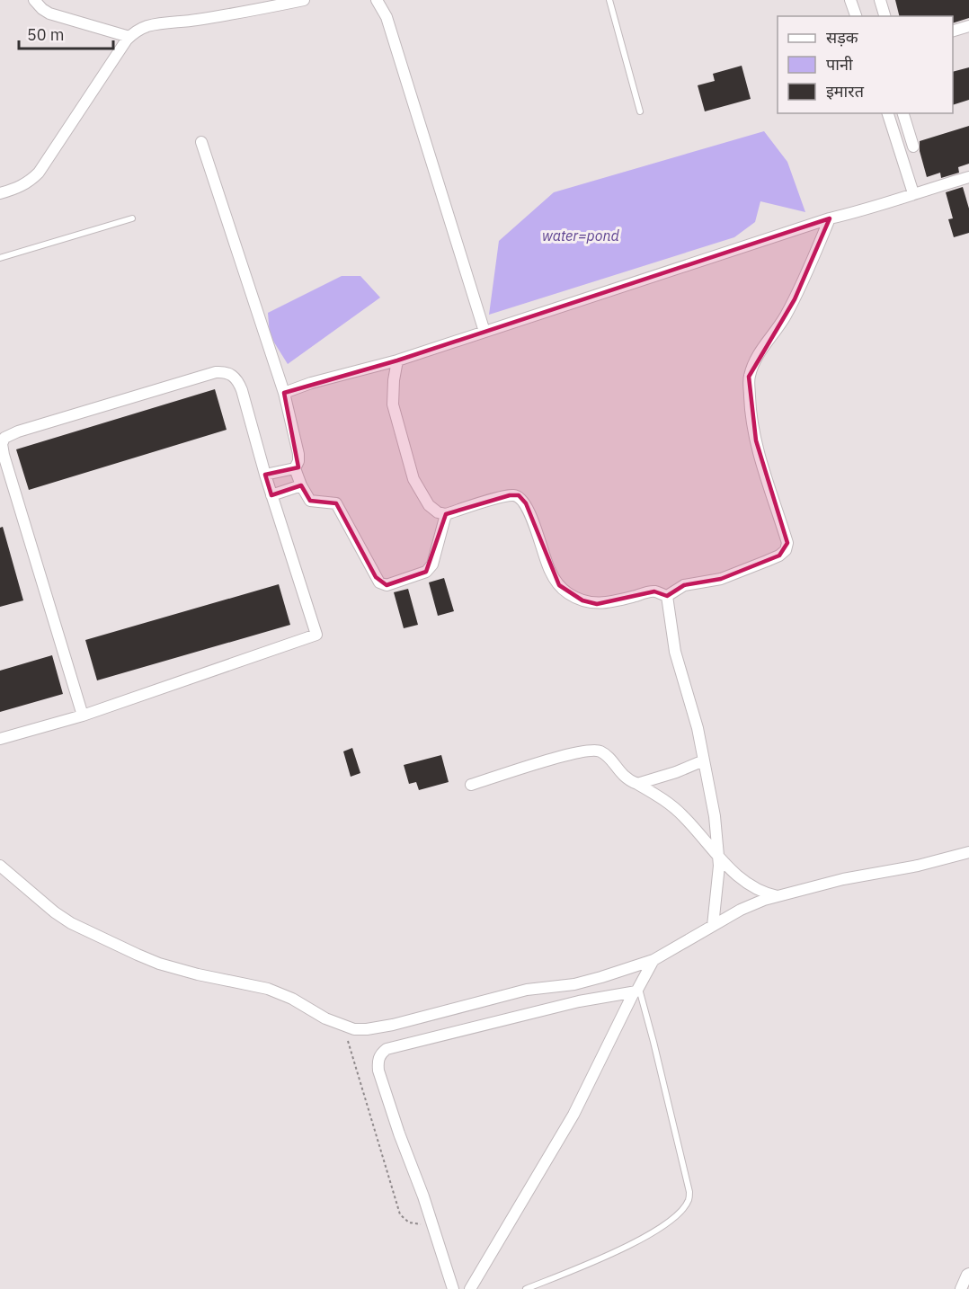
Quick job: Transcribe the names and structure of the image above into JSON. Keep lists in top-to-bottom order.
{
  "water": ["water=pond"],
  "legend": ["सड़क", "पानी", "इमारत"],
  "scale_bar": "50 m"
}
